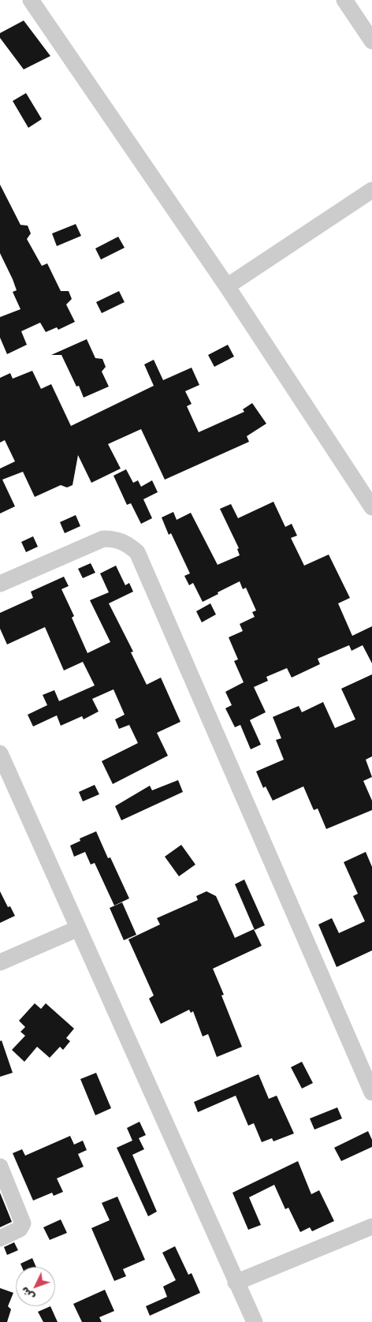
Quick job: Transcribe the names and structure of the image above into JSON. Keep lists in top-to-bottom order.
{
  "north": "bottom left"
}
